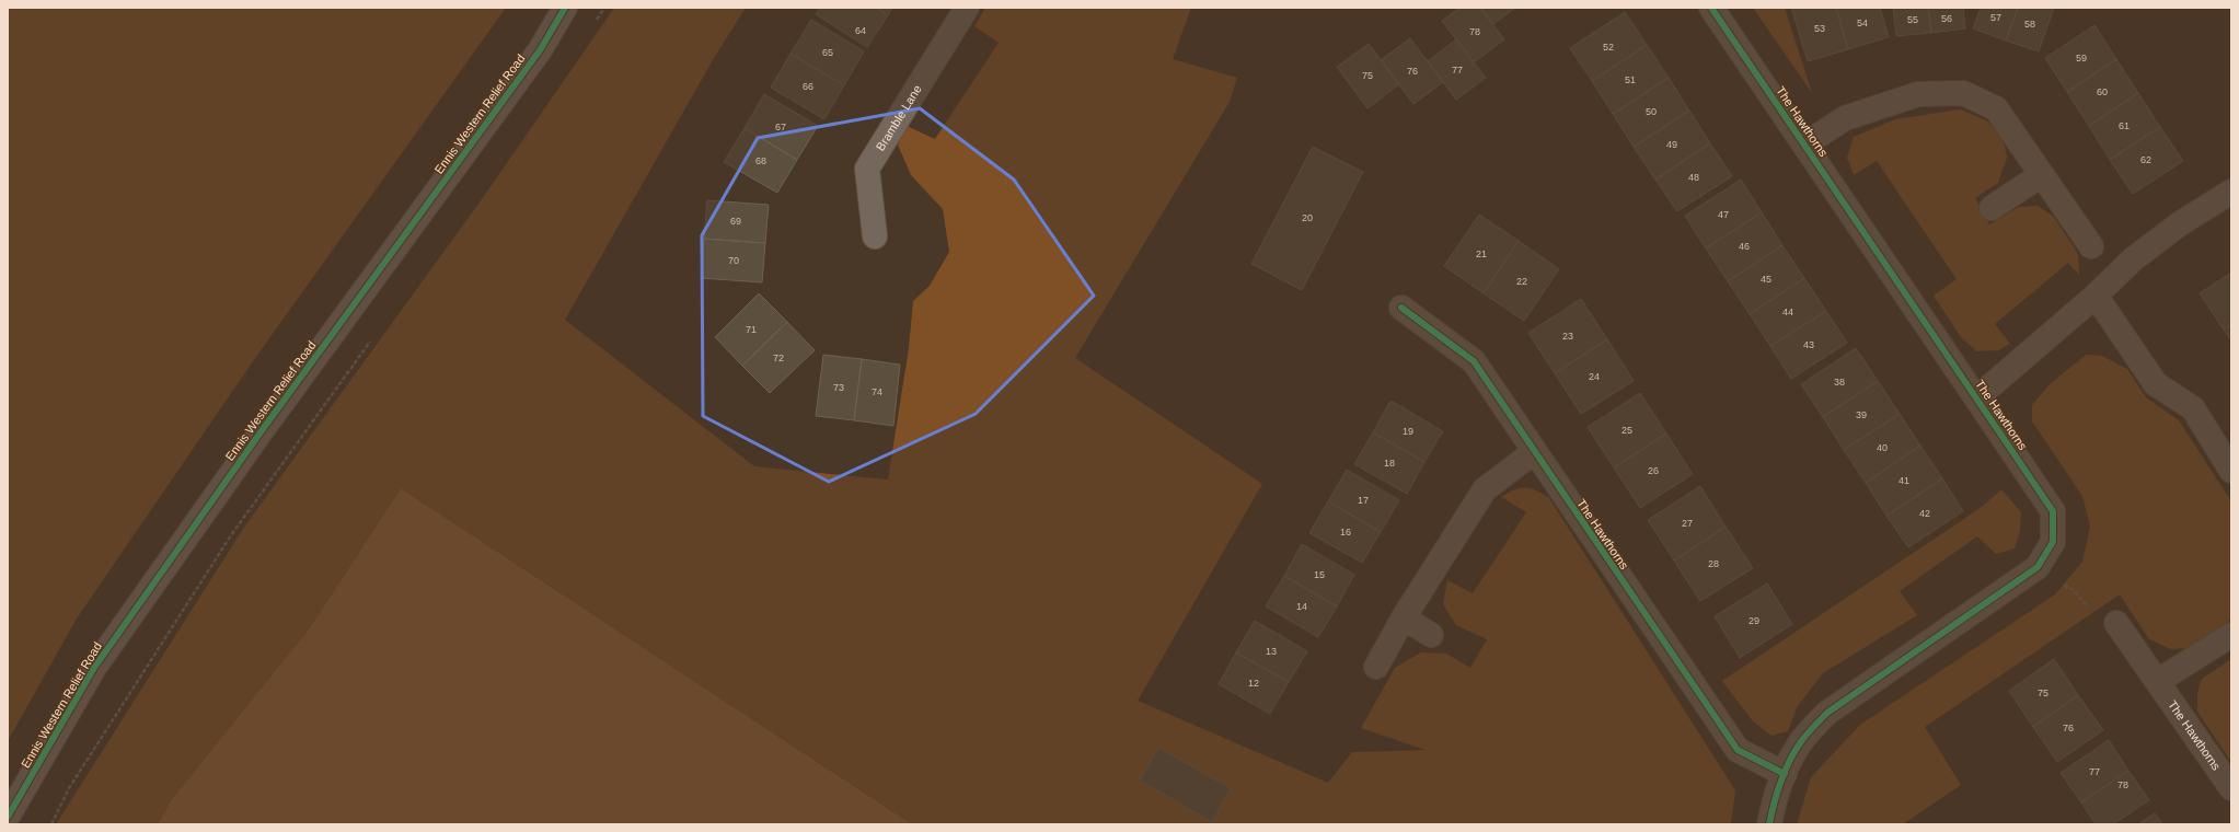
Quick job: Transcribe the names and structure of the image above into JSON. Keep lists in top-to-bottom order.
{
  "streets": {
    "main road": ["Ennis Western Relief Road"],
    "street": ["Bramble Lane", "The Hawthorns"]
  },
  "house_numbers": [
    "57",
    "56",
    "55",
    "54",
    "58",
    "53",
    "64",
    "78",
    "52",
    "65",
    "59",
    "77",
    "76",
    "75",
    "51",
    "66",
    "60",
    "50",
    "61",
    "67",
    "49",
    "62",
    "68",
    "48",
    "47",
    "20",
    "69",
    "46",
    "21",
    "70",
    "45",
    "22",
    "44",
    "71",
    "23",
    "43",
    "72",
    "24",
    "38",
    "73",
    "74",
    "39",
    "25",
    "19",
    "40",
    "18",
    "26",
    "41",
    "17",
    "42",
    "27",
    "16",
    "28",
    "15",
    "14",
    "29",
    "13",
    "12",
    "75",
    "76",
    "77",
    "78"
  ]
}
